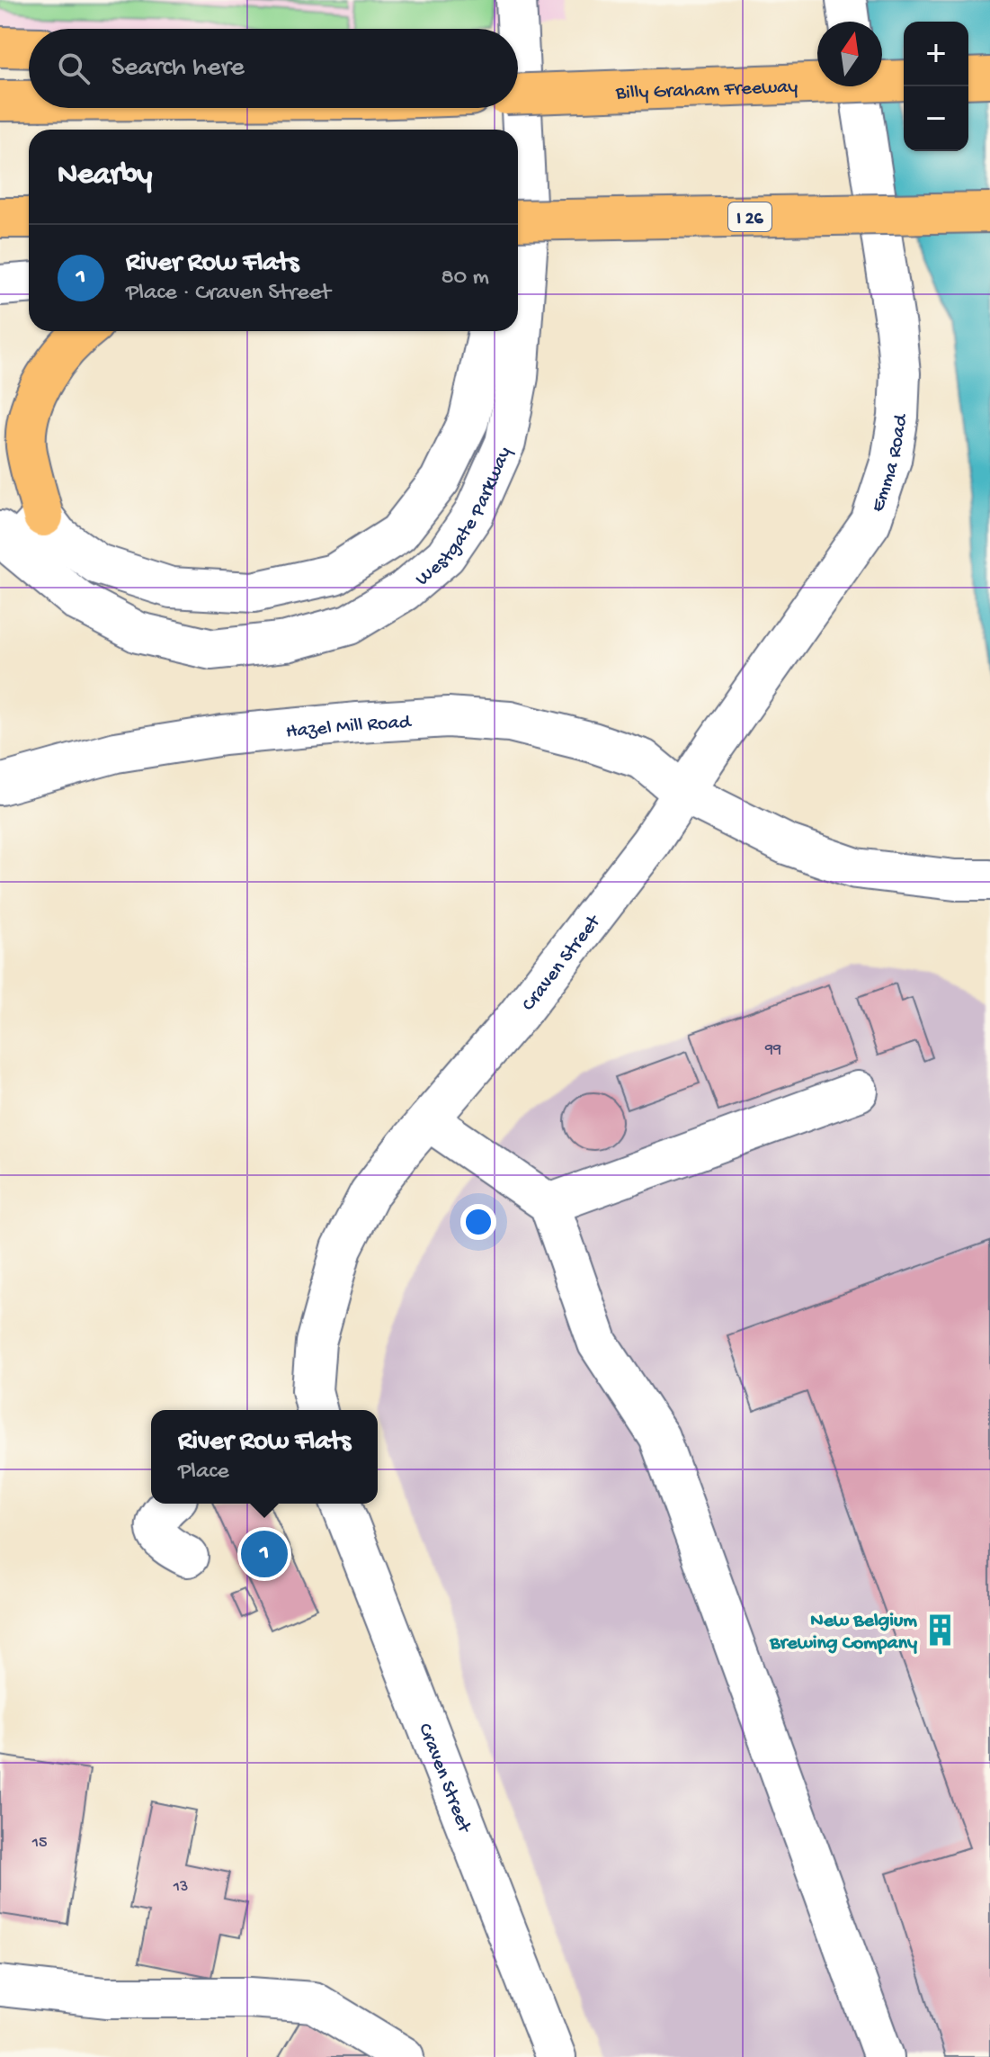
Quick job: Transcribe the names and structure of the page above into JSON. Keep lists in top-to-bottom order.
{
  "streets": {
    "highway": ["Billy Graham Freeway", "I 26"],
    "street": [
      "Emma Road",
      "Westgate Parkway",
      "Hazel Mill Road",
      "Craven Street"
    ]
  },
  "crossings": [
    ["Emma Road", "Hazel Mill Road"],
    ["Emma Road", "Craven Street"],
    ["Hazel Mill Road", "Craven Street"]
  ],
  "places": {
    "building": ["New Belgium Brewing Company"]
  },
  "house_numbers": ["99", "15", "13"],
  "north": "top",
  "page": {
    "map_buttons": ["+", "−"],
    "search": "Search here",
    "heading": "Nearby",
    "list": [
      {
        "mark": "1",
        "name": "River Row Flats",
        "note": "Place · Craven Street",
        "value": "80 m"
      }
    ],
    "popup": ["River Row Flats", "Place"],
    "pins": "1"
  }
}
